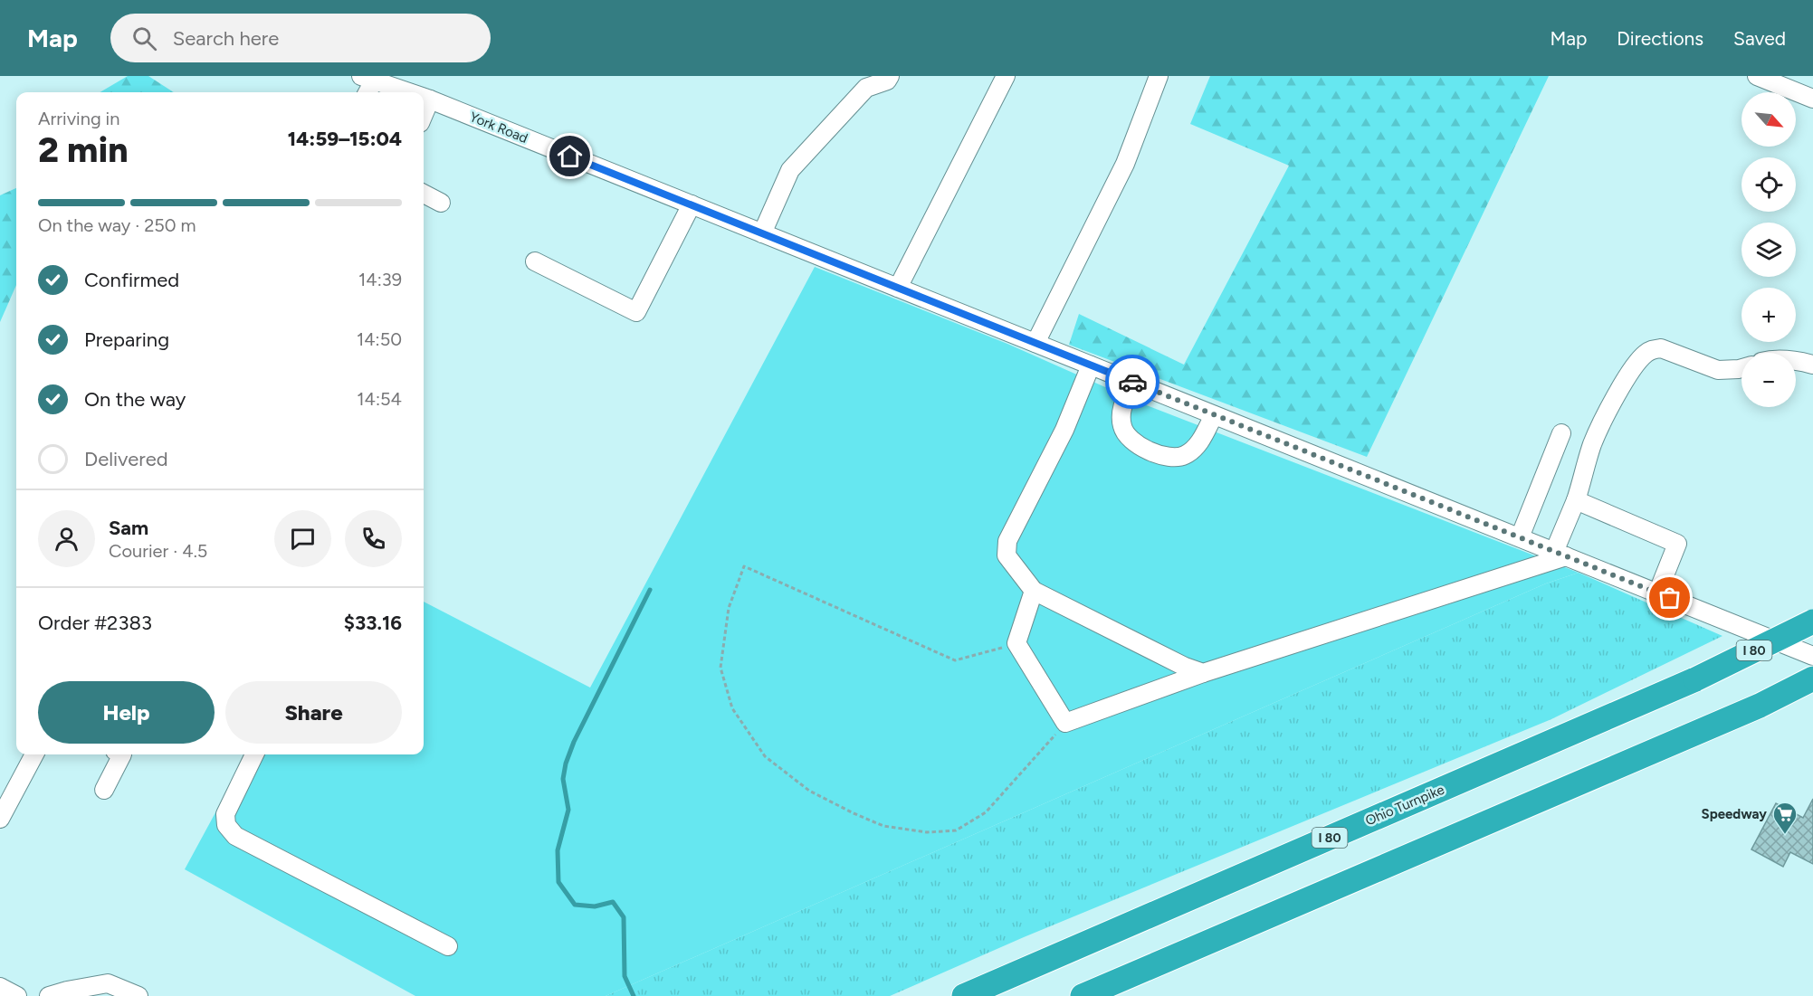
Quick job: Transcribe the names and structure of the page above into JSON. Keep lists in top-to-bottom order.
{
  "streets": {
    "highway": ["I 80", "Ohio Turnpike"],
    "street": ["York Road"]
  },
  "places": {
    "supermarket": ["Speedway"]
  },
  "north": "bottom right",
  "page": {
    "header": "Map",
    "search": "Search here",
    "nav": ["Map", "Directions", "Saved"],
    "map_buttons": ["+", "−"],
    "heading": ["2 min", "Arriving in", "14:59–15:04"],
    "panel": [
      "Sam",
      "Courier · 4.5",
      "Order #2383",
      "$33.16"
    ],
    "bar": "On the way · 250 m",
    "list": [
      ["Confirmed", "14:39"],
      ["Preparing", "14:50"],
      ["On the way", "14:54"],
      "Delivered"
    ],
    "buttons": ["Help", "Share"]
  }
}
